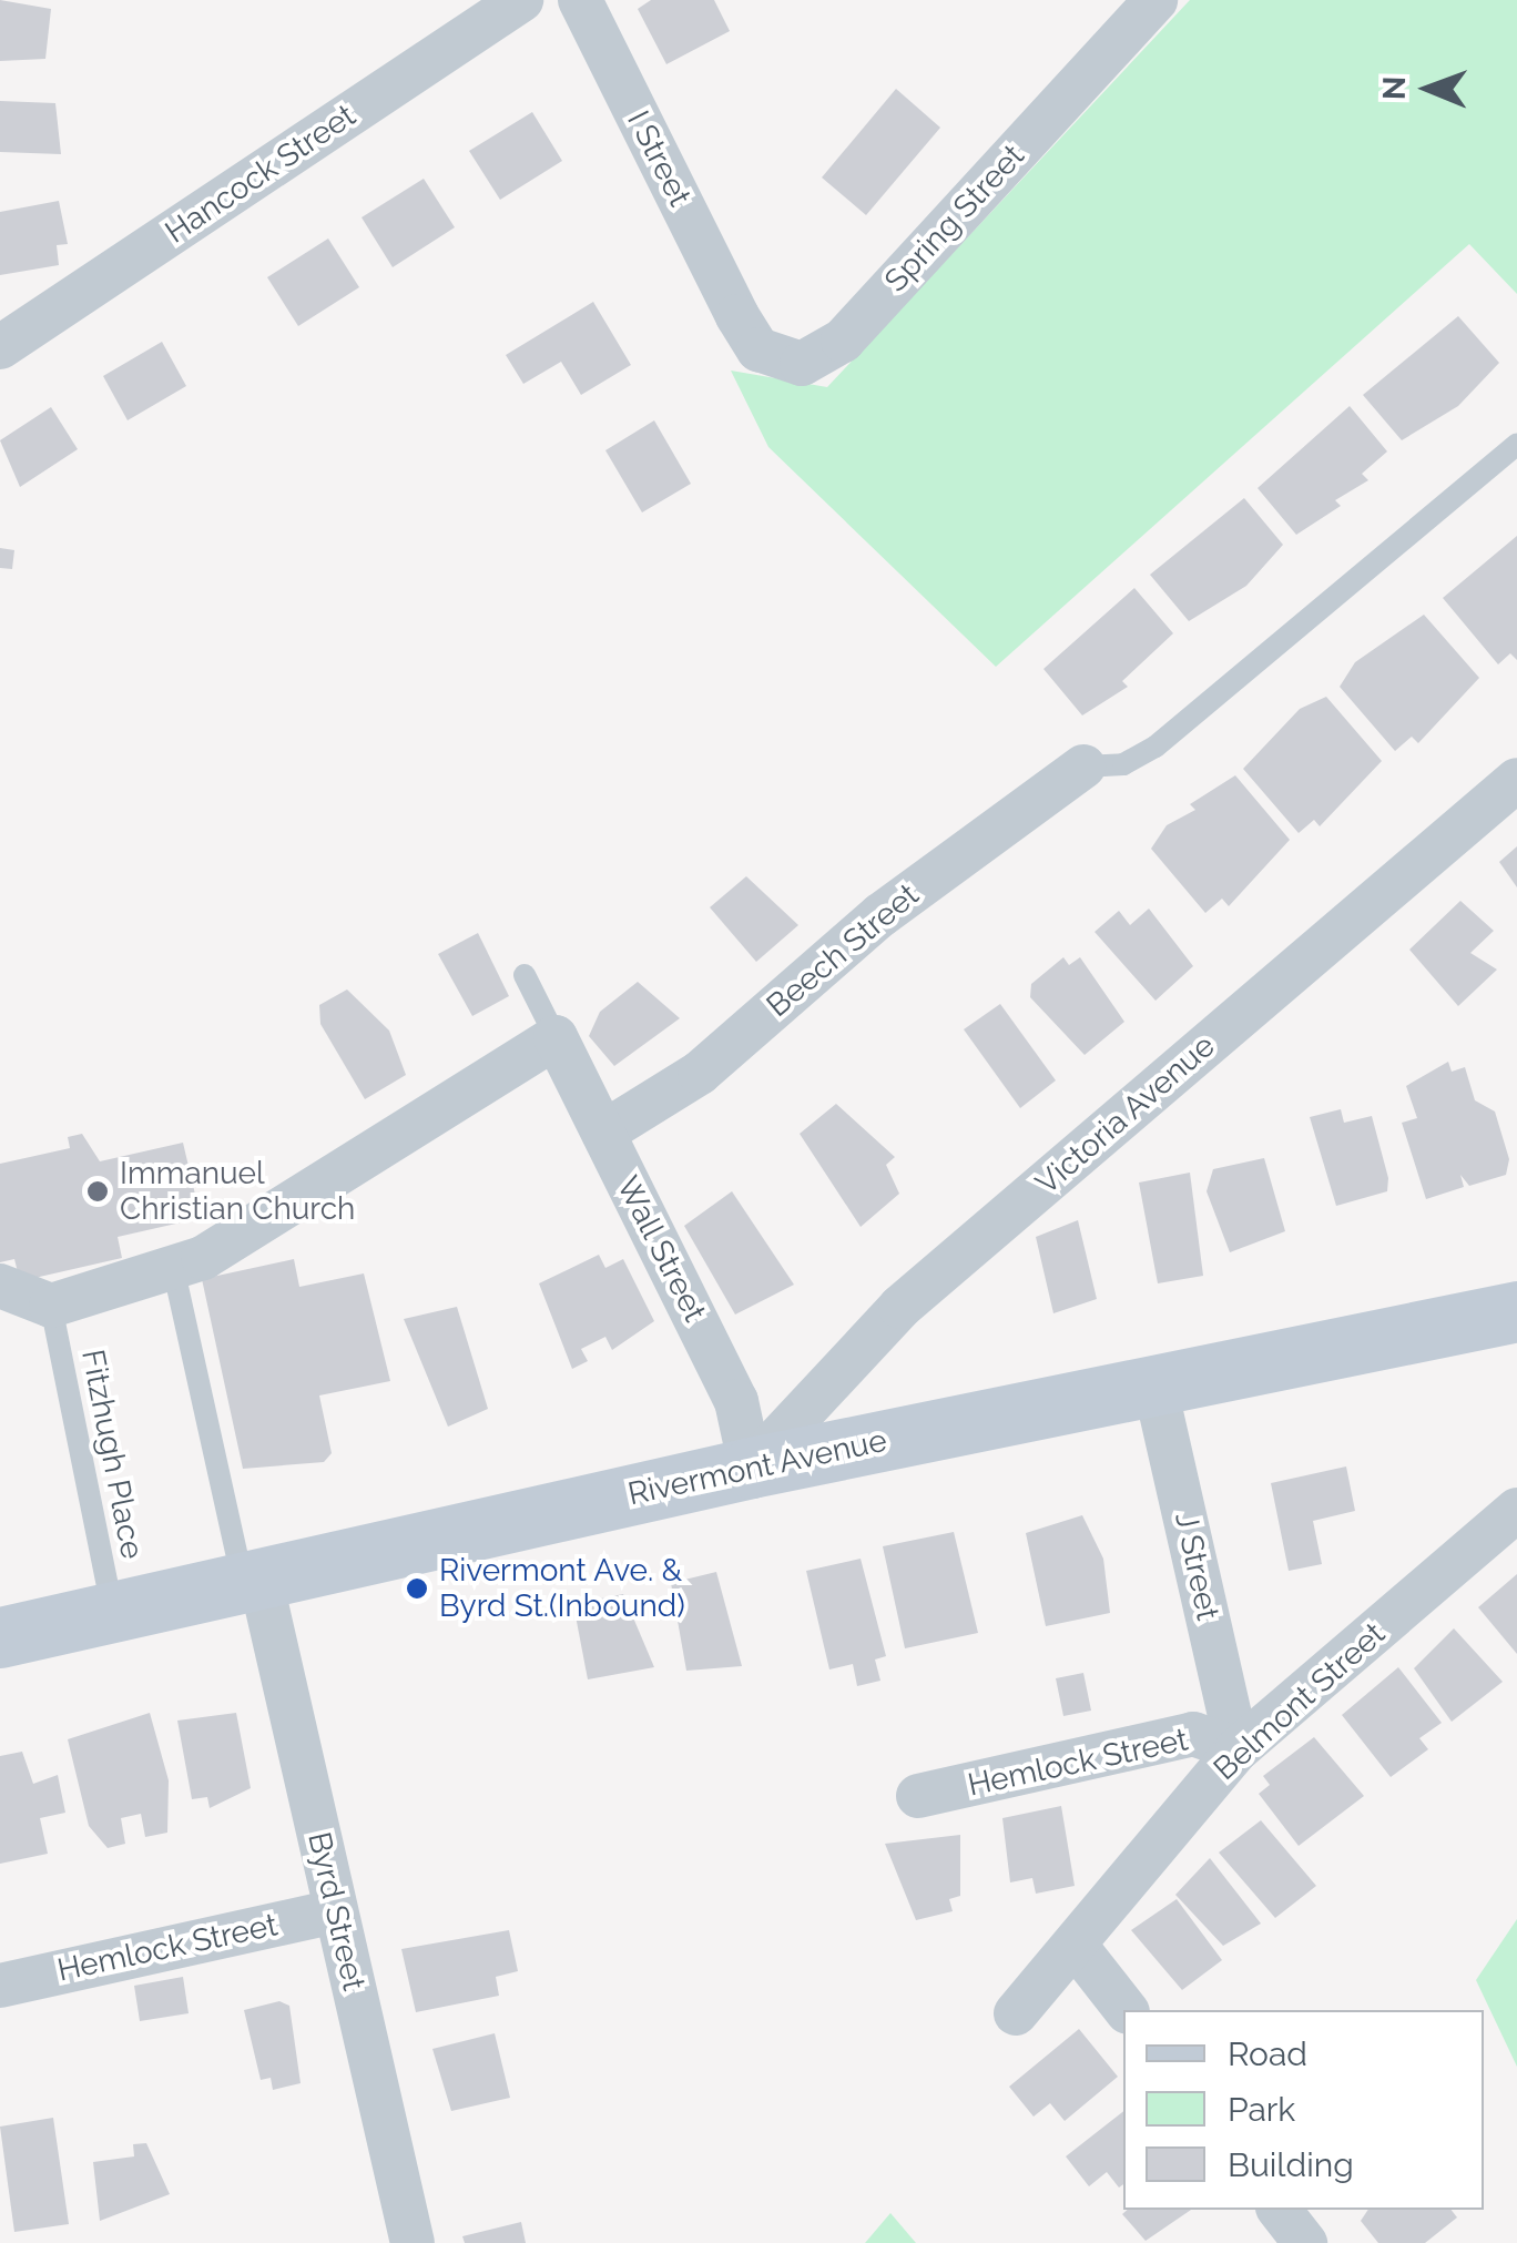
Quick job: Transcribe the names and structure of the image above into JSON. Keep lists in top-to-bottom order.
{
  "streets": {
    "main road": ["Rivermont Avenue"],
    "street": [
      "I Street",
      "Hancock Street",
      "Spring Street",
      "Beech Street",
      "Victoria Avenue",
      "Wall Street",
      "J Street",
      "Belmont Street",
      "Hemlock Street",
      "Byrd Street"
    ],
    "lane": ["Fitzhugh Place"]
  },
  "crossings": [
    ["I Street", "Spring Street"],
    ["Beech Street", "Wall Street"],
    ["Victoria Avenue", "Wall Street"],
    ["Victoria Avenue", "Rivermont Avenue"],
    ["Wall Street", "Rivermont Avenue"],
    ["Fitzhugh Place", "Rivermont Avenue"],
    ["Rivermont Avenue", "J Street"],
    ["Rivermont Avenue", "Byrd Street"],
    ["J Street", "Belmont Street"],
    ["J Street", "Hemlock Street"],
    ["Belmont Street", "Hemlock Street"],
    ["Hemlock Street", "Byrd Street"]
  ],
  "places": ["Immanuel Christian Church", "Rivermont Ave. & Byrd St.(Inbound)"],
  "legend": ["Road", "Park", "Building"],
  "north": "left"
}
